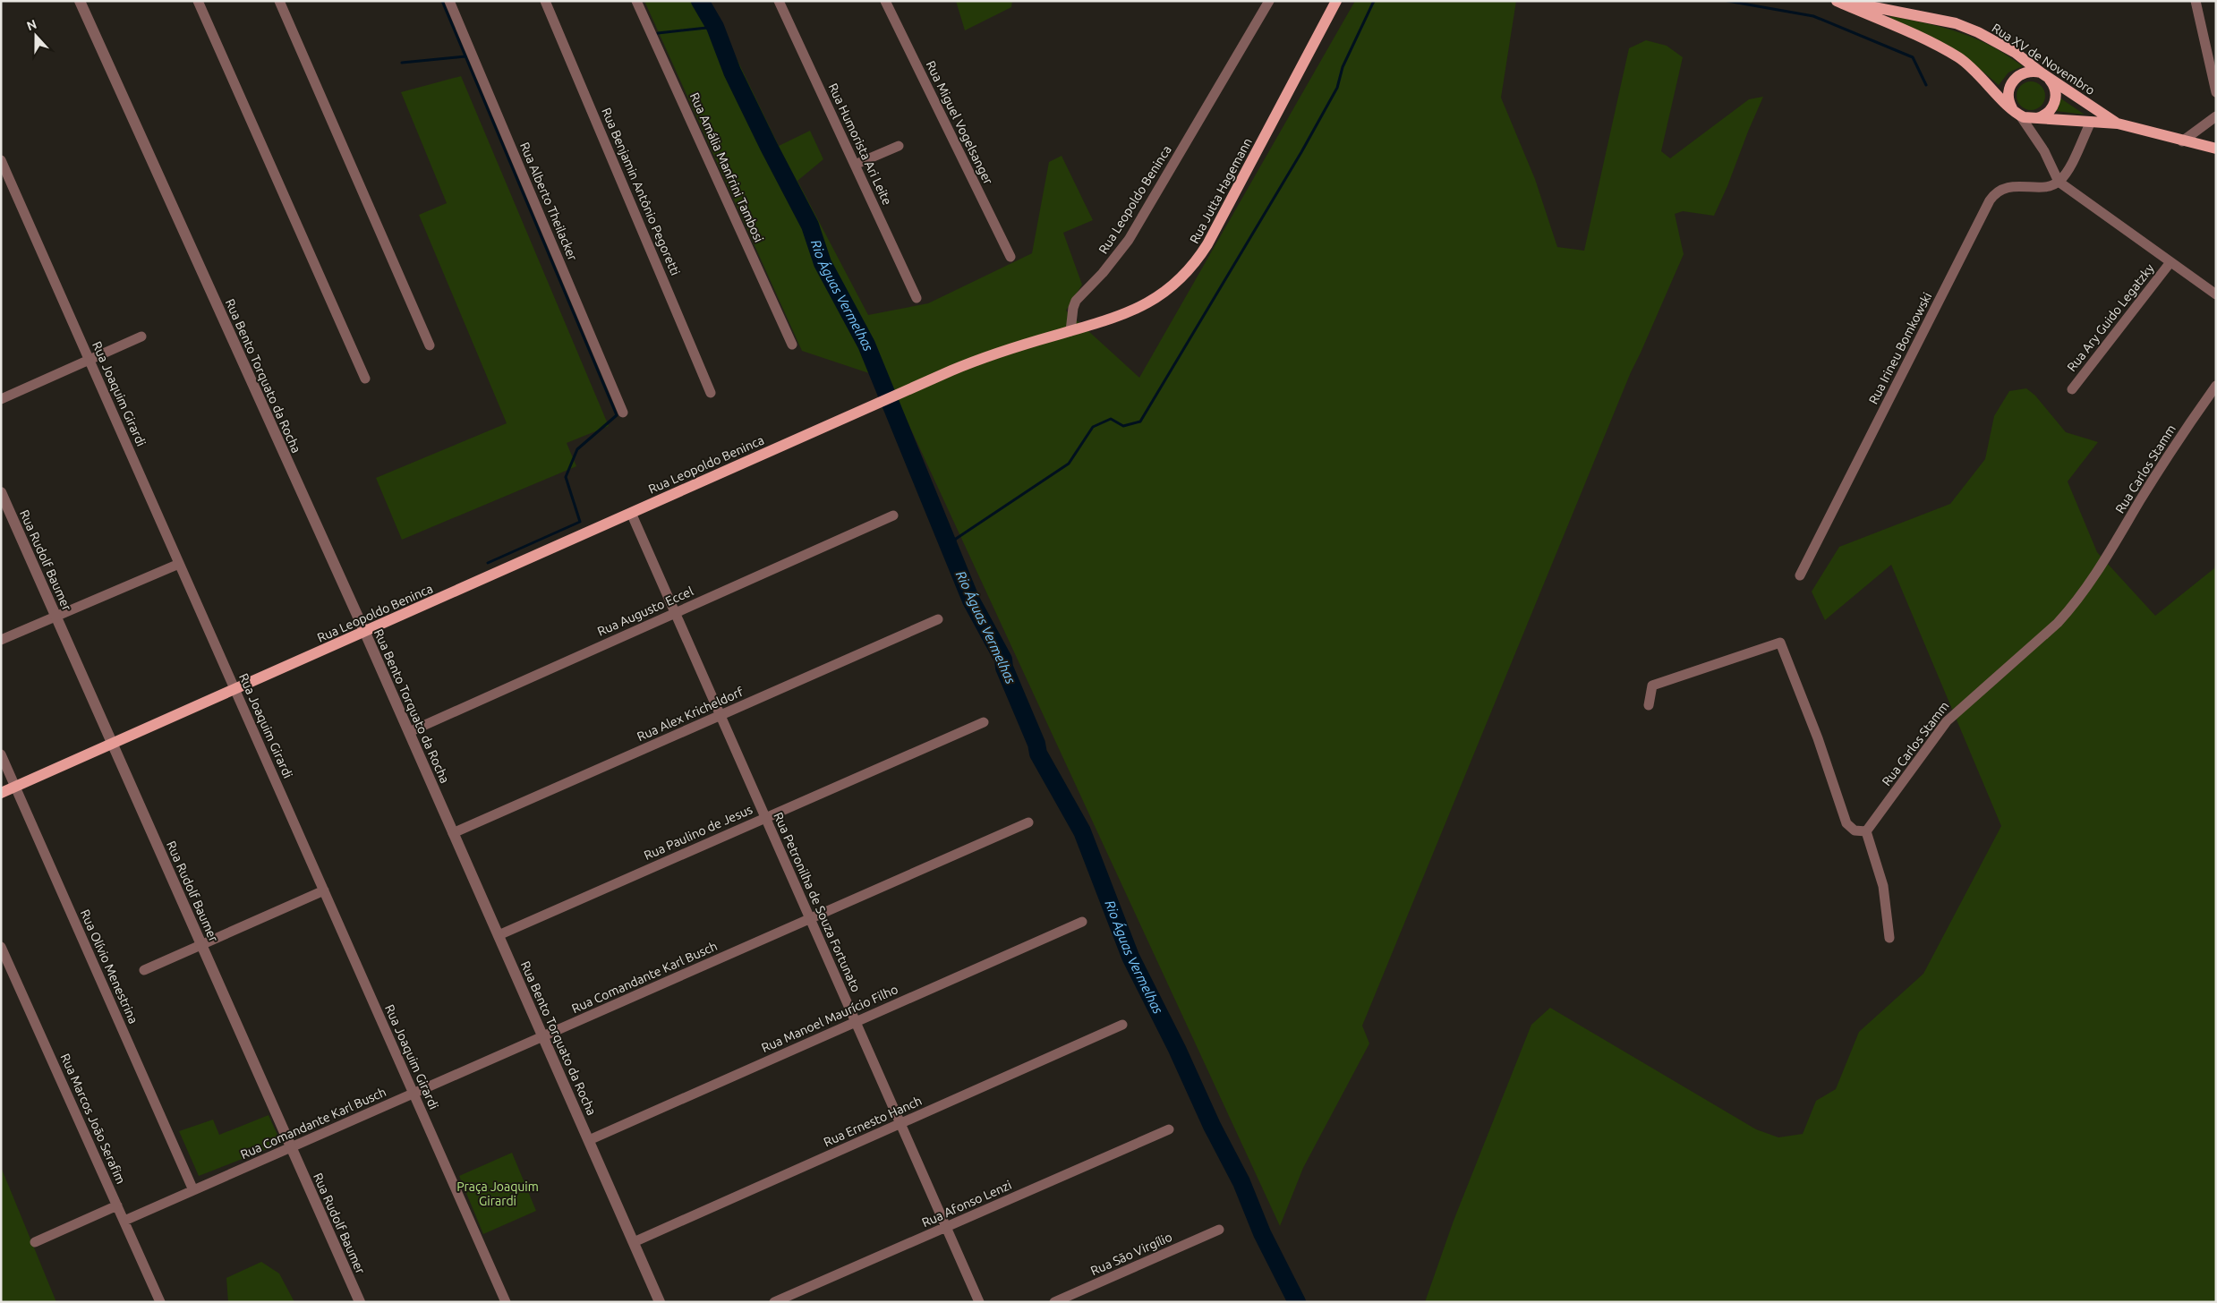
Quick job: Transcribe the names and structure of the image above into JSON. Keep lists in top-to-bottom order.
{
  "streets": {
    "main road": ["Rua XV de Novembro", "Rua Jutta Hagemann", "Rua Leopoldo Beninca"],
    "street": [
      "Rua Miguel Vogelsanger",
      "Rua Humorista Ari Leite",
      "Rua Amália Manfrini Tambosi",
      "Rua Benjamin Antônio Pegoretti",
      "Rua Alberto Theilacker",
      "Rua Ary Guido Legatzky",
      "Rua Irineu Bomkowski",
      "Rua Bento Torquato da Rocha",
      "Rua Joaquim Girardi",
      "Rua Carlos Stamm",
      "Rua Rudolf Baumer",
      "Rua Augusto Eccel",
      "Rua Alex Kricheldorf",
      "Rua Paulino de Jesus",
      "Rua Petronilha de Souza Fortunato",
      "Rua Olívio Menestrina",
      "Rua Comandante Karl Busch",
      "Rua Manoel Maurício Filho",
      "Rua Marcos João Serafim",
      "Rua Ernesto Hanch",
      "Rua Afonso Lenzi",
      "Rua São Virgílio"
    ]
  },
  "crossings": [
    ["Rua Jutta Hagemann", "Rua Leopoldo Beninca"],
    ["Rua Leopoldo Beninca", "Rua Bento Torquato da Rocha"],
    ["Rua Leopoldo Beninca", "Rua Joaquim Girardi"],
    ["Rua Leopoldo Beninca", "Rua Rudolf Baumer"],
    ["Rua Leopoldo Beninca", "Rua Petronilha de Souza Fortunato"],
    ["Rua Leopoldo Beninca", "Rua Olívio Menestrina"],
    ["Rua Bento Torquato da Rocha", "Rua Augusto Eccel"],
    ["Rua Bento Torquato da Rocha", "Rua Alex Kricheldorf"],
    ["Rua Bento Torquato da Rocha", "Rua Paulino de Jesus"],
    ["Rua Bento Torquato da Rocha", "Rua Comandante Karl Busch"],
    ["Rua Bento Torquato da Rocha", "Rua Manoel Maurício Filho"],
    ["Rua Bento Torquato da Rocha", "Rua Ernesto Hanch"],
    ["Rua Joaquim Girardi", "Rua Comandante Karl Busch"],
    ["Rua Rudolf Baumer", "Rua Comandante Karl Busch"],
    ["Rua Augusto Eccel", "Rua Petronilha de Souza Fortunato"],
    ["Rua Alex Kricheldorf", "Rua Petronilha de Souza Fortunato"],
    ["Rua Paulino de Jesus", "Rua Petronilha de Souza Fortunato"],
    ["Rua Petronilha de Souza Fortunato", "Rua Comandante Karl Busch"],
    ["Rua Petronilha de Souza Fortunato", "Rua Manoel Maurício Filho"],
    ["Rua Petronilha de Souza Fortunato", "Rua Ernesto Hanch"],
    ["Rua Petronilha de Souza Fortunato", "Rua Afonso Lenzi"],
    ["Rua Olívio Menestrina", "Rua Comandante Karl Busch"],
    ["Rua Comandante Karl Busch", "Rua Marcos João Serafim"]
  ],
  "water": ["Rio Águas Vermelhas"],
  "parks": ["Praça Joaquim Girardi"],
  "north": "top"
}
